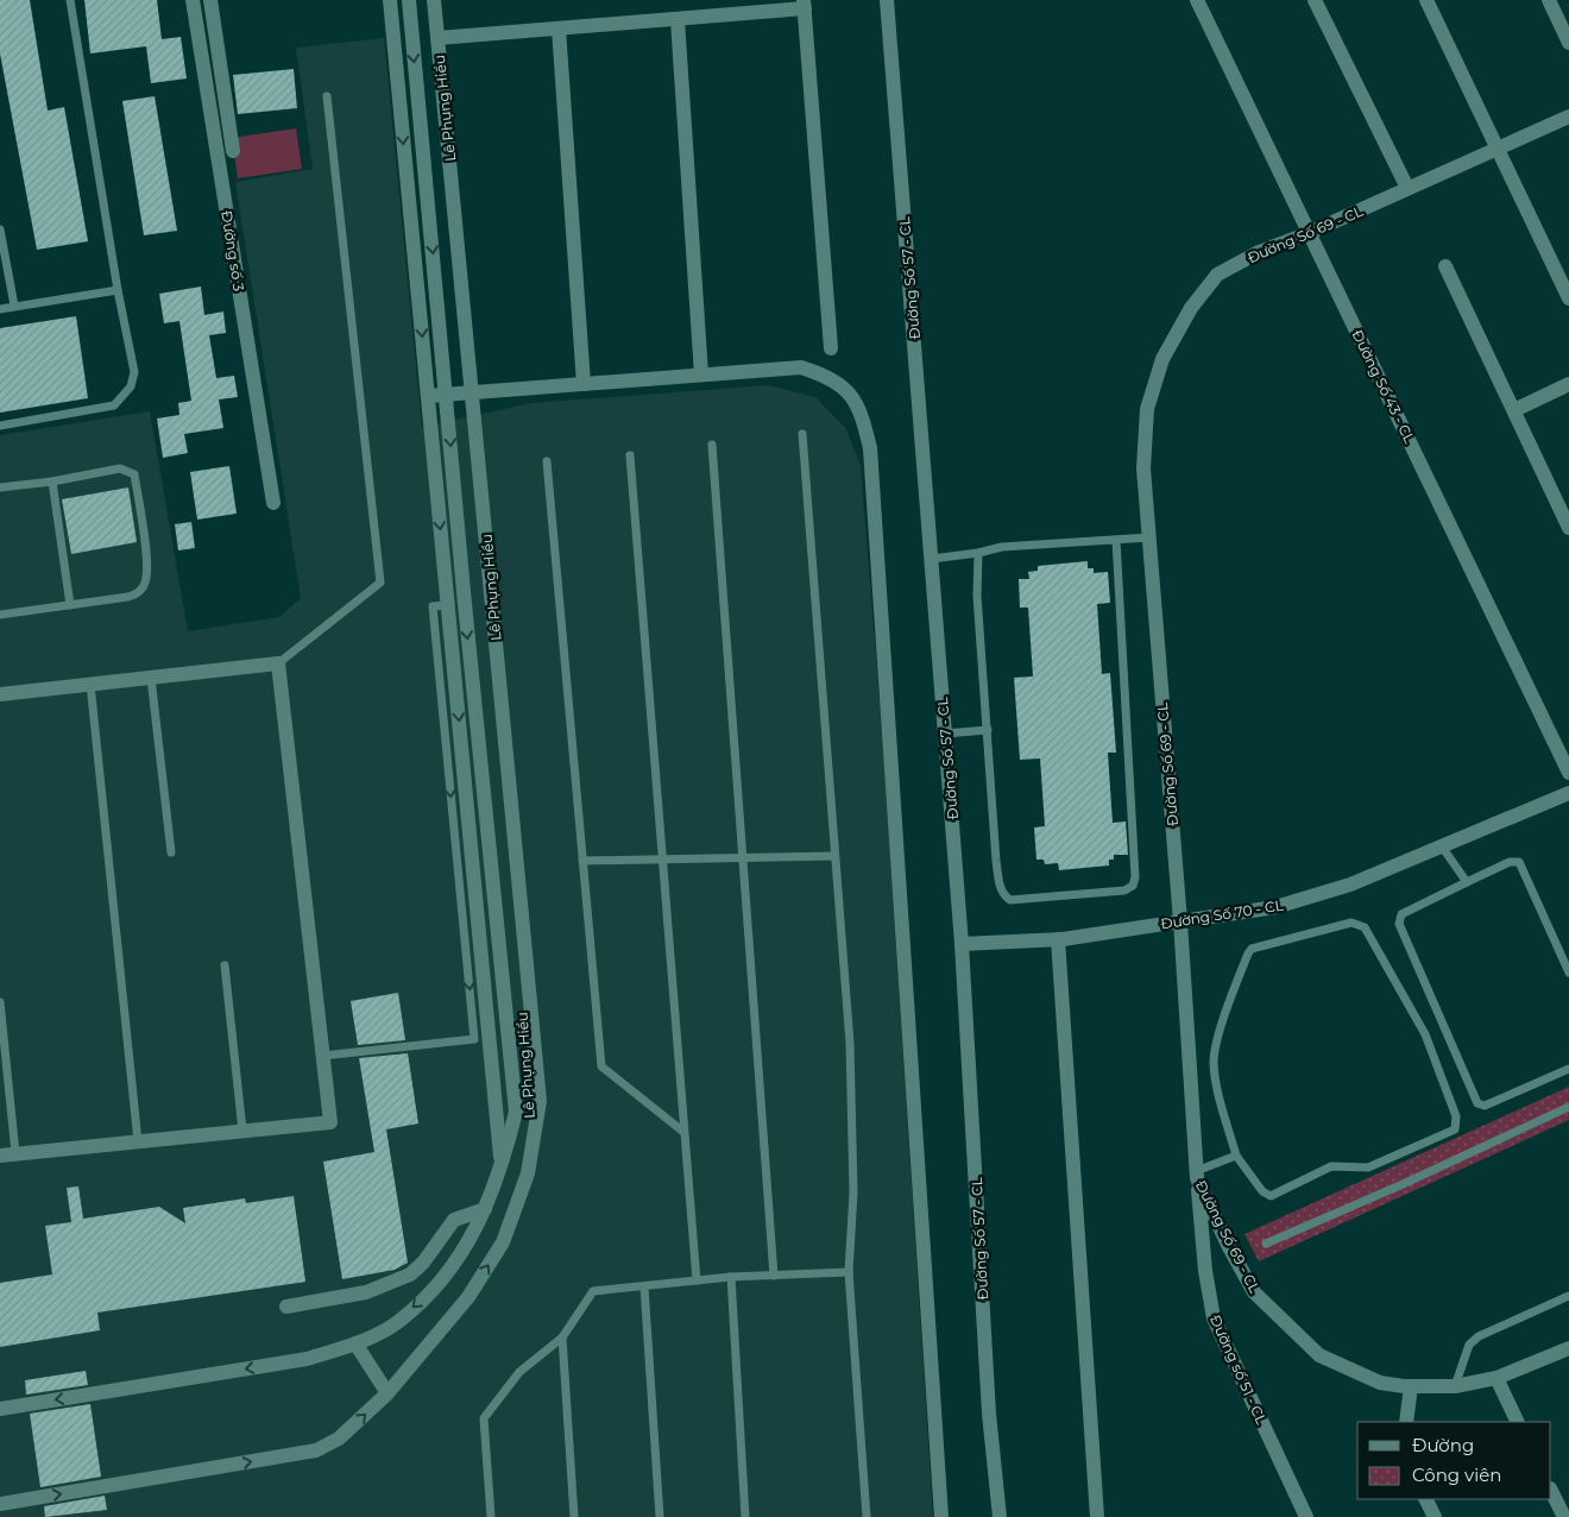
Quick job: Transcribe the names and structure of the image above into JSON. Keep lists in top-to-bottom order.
{
  "streets": {
    "street": [
      "Lê Phụng Hiểu",
      "Đường Số 69 - CL",
      "Đường số 3",
      "Đường Số 57 - CL",
      "Đường Số 43 - CL",
      "Đường Số 70 - CL",
      "Đường số 51 - CL"
    ]
  },
  "crossings": [
    ["Đường Số 69 - CL", "Đường Số 43 - CL"],
    ["Đường Số 69 - CL", "Đường Số 70 - CL"],
    ["Đường Số 69 - CL", "Đường số 51 - CL"],
    ["Đường Số 57 - CL", "Đường Số 70 - CL"]
  ],
  "legend": ["Đường", "Công viên"]
}
